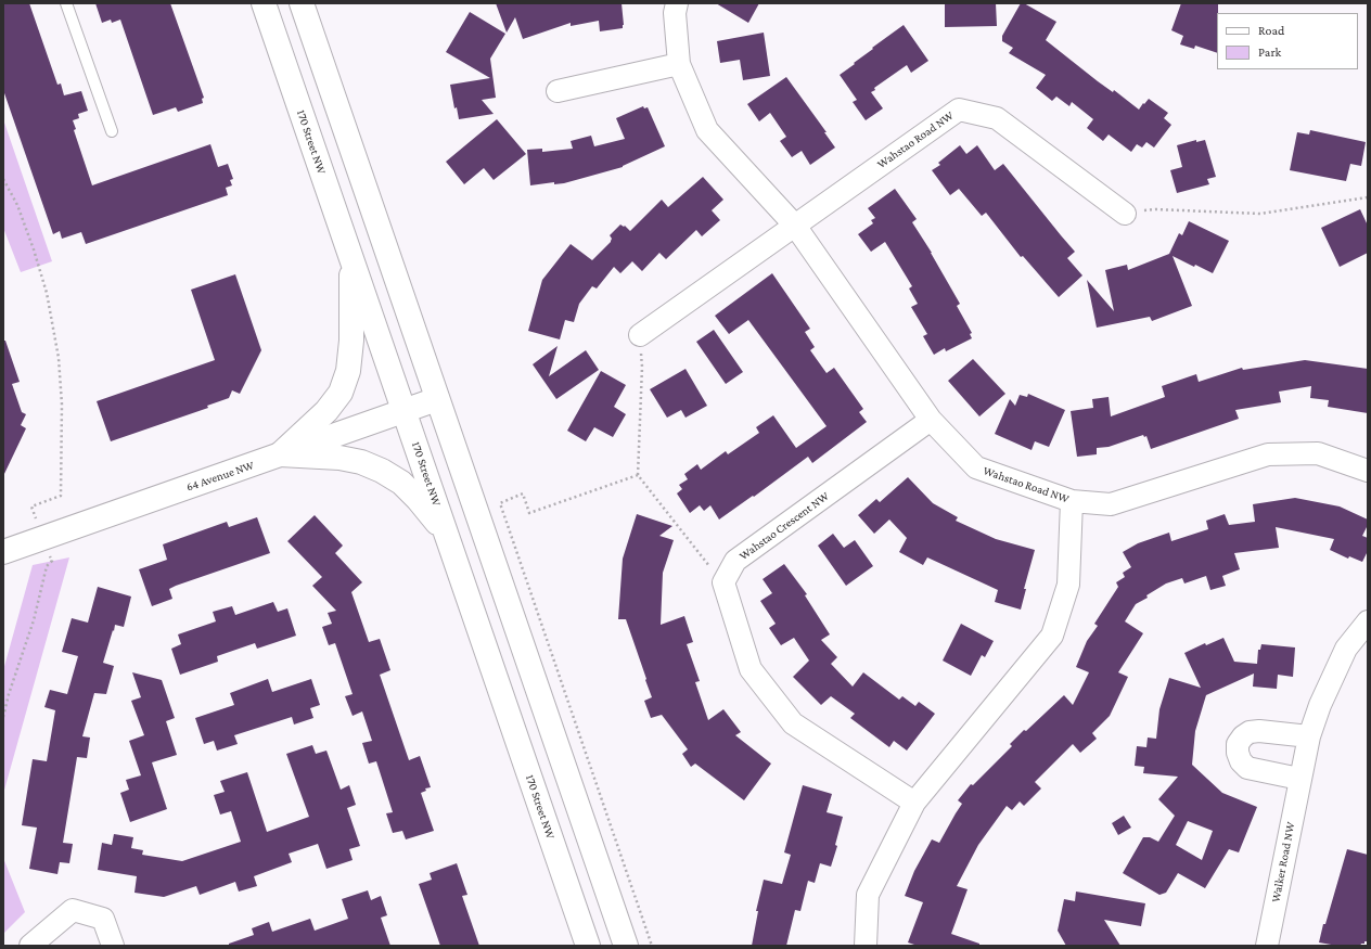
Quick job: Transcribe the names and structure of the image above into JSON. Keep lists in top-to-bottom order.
{
  "streets": {
    "main road": ["170 Street NW", "64 Avenue NW"],
    "street": ["Wahstao Road NW", "Wahstao Crescent NW", "Walker Road NW"]
  },
  "crossings": [
    ["Wahstao Road NW", "Wahstao Crescent NW"],
    ["170 Street NW", "64 Avenue NW"]
  ],
  "legend": ["Road", "Park"]
}
